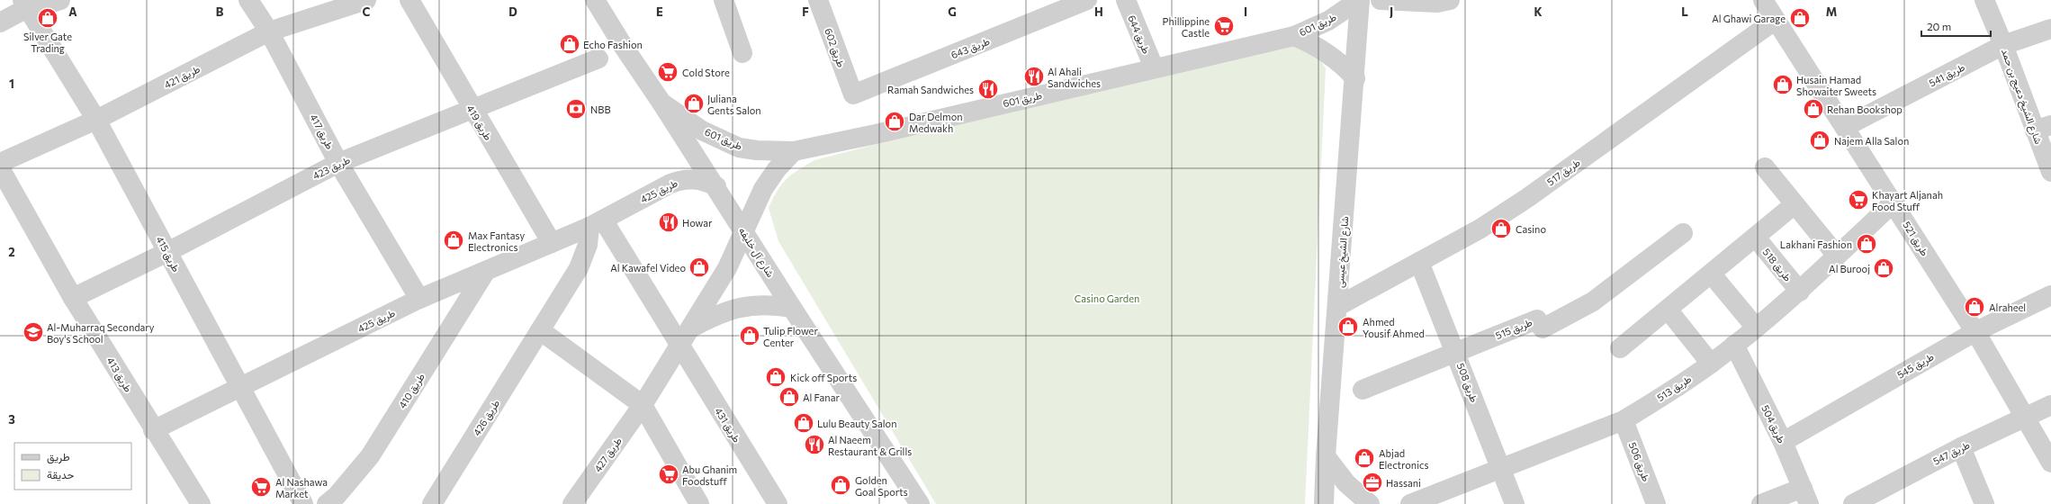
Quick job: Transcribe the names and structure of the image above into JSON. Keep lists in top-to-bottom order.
{
  "streets": {
    "street": [
      "طريق 601",
      "طريق 644",
      "طريق 602",
      "طريق 643",
      "طريق 541",
      "طريق 421",
      "شارع الشيخ دعيج بن حمد",
      "طريق 419",
      "طريق 417",
      "طريق 423",
      "طريق 517",
      "طريق 425",
      "طريق 521",
      "شارع آل خليفه",
      "شارع الشيخ عيسى",
      "طريق 415",
      "طريق 518",
      "طريق 515",
      "طريق 545",
      "طريق 413",
      "طريق 508",
      "طريق 513",
      "طريق 410",
      "طريق 426",
      "طريق 504",
      "طريق 431",
      "طريق 547",
      "طريق 427",
      "طريق 506"
    ]
  },
  "crossings": [
    ["طريق 601", "طريق 644"],
    ["طريق 601", "شارع آل خليفه"],
    ["طريق 601", "شارع الشيخ عيسى"],
    ["طريق 602", "طريق 643"],
    ["طريق 541", "شارع الشيخ دعيج بن حمد"],
    ["طريق 541", "طريق 521"],
    ["طريق 421", "طريق 417"],
    ["طريق 421", "طريق 415"],
    ["طريق 419", "طريق 423"],
    ["طريق 419", "طريق 425"],
    ["طريق 417", "طريق 423"],
    ["طريق 417", "طريق 425"],
    ["طريق 423", "طريق 415"],
    ["طريق 423", "طريق 413"],
    ["طريق 517", "طريق 521"],
    ["طريق 517", "شارع الشيخ عيسى"],
    ["طريق 517", "طريق 508"],
    ["طريق 425", "شارع آل خليفه"],
    ["طريق 425", "طريق 415"],
    ["طريق 425", "طريق 413"],
    ["طريق 425", "طريق 410"],
    ["طريق 425", "طريق 426"],
    ["طريق 521", "طريق 545"],
    ["طريق 521", "طريق 513"],
    ["طريق 521", "طريق 547"],
    ["شارع آل خليفه", "طريق 427"],
    ["طريق 518", "طريق 513"],
    ["طريق 515", "طريق 508"],
    ["طريق 545", "طريق 504"],
    ["طريق 508", "طريق 513"],
    ["طريق 513", "طريق 504"],
    ["طريق 513", "طريق 506"],
    ["طريق 431", "طريق 427"]
  ],
  "parks": ["Casino Garden"],
  "places": {
    "shop": [
      "Silver Gate Trading",
      "Al Ghawi Garage",
      "Echo Fashion",
      "Husain Hamad Showaiter Sweets",
      "Juliana Gents Salon",
      "Rehan Bookshop",
      "Dar Delmon Medwakh",
      "Najem Alla Salon",
      "Casino",
      "Max Fantasy Electronics",
      "Lakhani Fashion",
      "Al Kawafel Video",
      "Al Burooj",
      "Alraheel",
      "Ahmed Yousif Ahmed",
      "Tulip Flower Center",
      "Kick off Sports",
      "Al Fanar",
      "Lulu Beauty Salon",
      "Abjad Electronics",
      "Golden Goal Sports"
    ],
    "supermarket": [
      "Phillippine Castle",
      "Cold Store",
      "Khayart Aljanah Food Stuff",
      "Abu Ghanim Foodstuff",
      "Al Nashawa Market"
    ],
    "restaurant": [
      "Al Ahali Sandwiches",
      "Ramah Sandwiches",
      "Howar",
      "Al Naeem Restaurant & Grills"
    ],
    "bank": ["NBB"],
    "school or university": ["Al-Muharraq Secondary Boy's School"],
    "office": ["Hassani"]
  },
  "legend": ["طريق", "حديقة"],
  "scale_bar": "20 m",
  "grid": {
    "columns": [
      "A",
      "B",
      "C",
      "D",
      "E",
      "F",
      "G",
      "H",
      "I",
      "J",
      "K",
      "L",
      "M"
    ],
    "rows": ["1", "2", "3"]
  }
}
